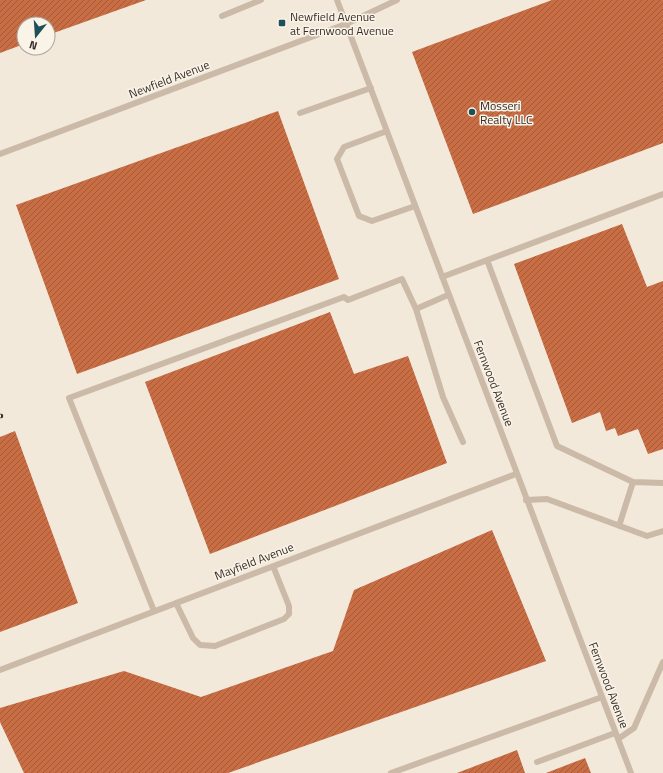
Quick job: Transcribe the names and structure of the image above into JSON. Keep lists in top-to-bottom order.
{
  "streets": {
    "lane": ["Newfield Avenue", "Fernwood Avenue", "Mayfield Avenue"]
  },
  "crossings": [
    ["Newfield Avenue", "Fernwood Avenue"],
    ["Fernwood Avenue", "Mayfield Avenue"]
  ],
  "places": {
    "transit": ["Newfield Avenue at Fernwood Avenue"],
    "other": ["Mosseri Realty LLC"]
  },
  "north": "bottom"
}
